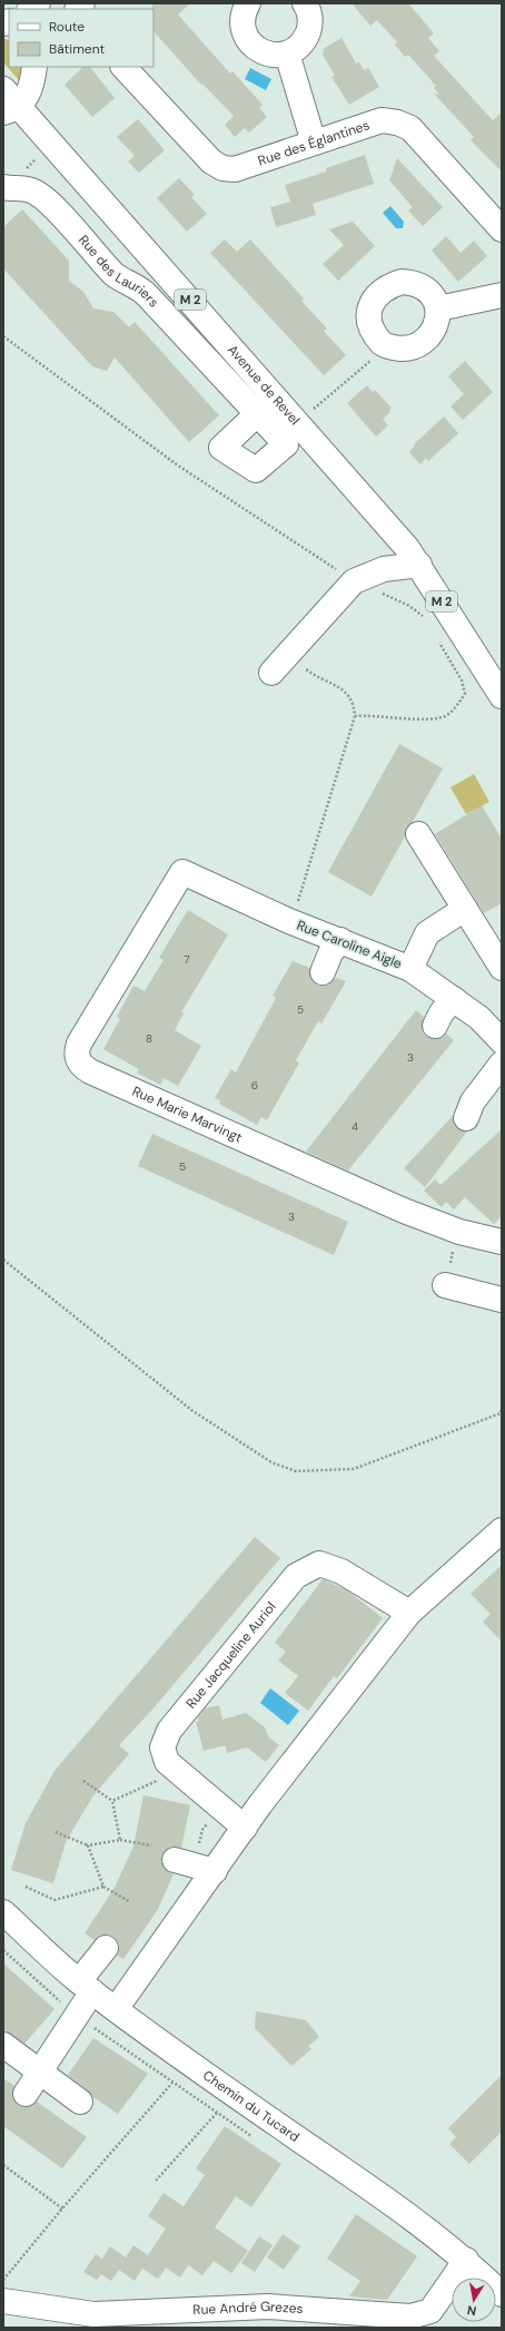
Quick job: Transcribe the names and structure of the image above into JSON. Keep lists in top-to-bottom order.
{
  "streets": {
    "street": [
      "Rue des Églantines",
      "Rue des Lauriers",
      "M 2",
      "Avenue de Revel",
      "Rue Caroline Aigle",
      "Rue Marie Marvingt",
      "Rue Jacqueline Auriol",
      "Chemin du Tucard",
      "Rue André Grezes"
    ]
  },
  "crossings": [
    ["Rue Caroline Aigle", "Rue Marie Marvingt"],
    ["Chemin du Tucard", "Rue André Grezes"]
  ],
  "house_numbers": [
    "7",
    "5",
    "8",
    "3",
    "6",
    "4",
    "5",
    "3"
  ],
  "legend": ["Route", "Bâtiment"],
  "north": "bottom"
}
